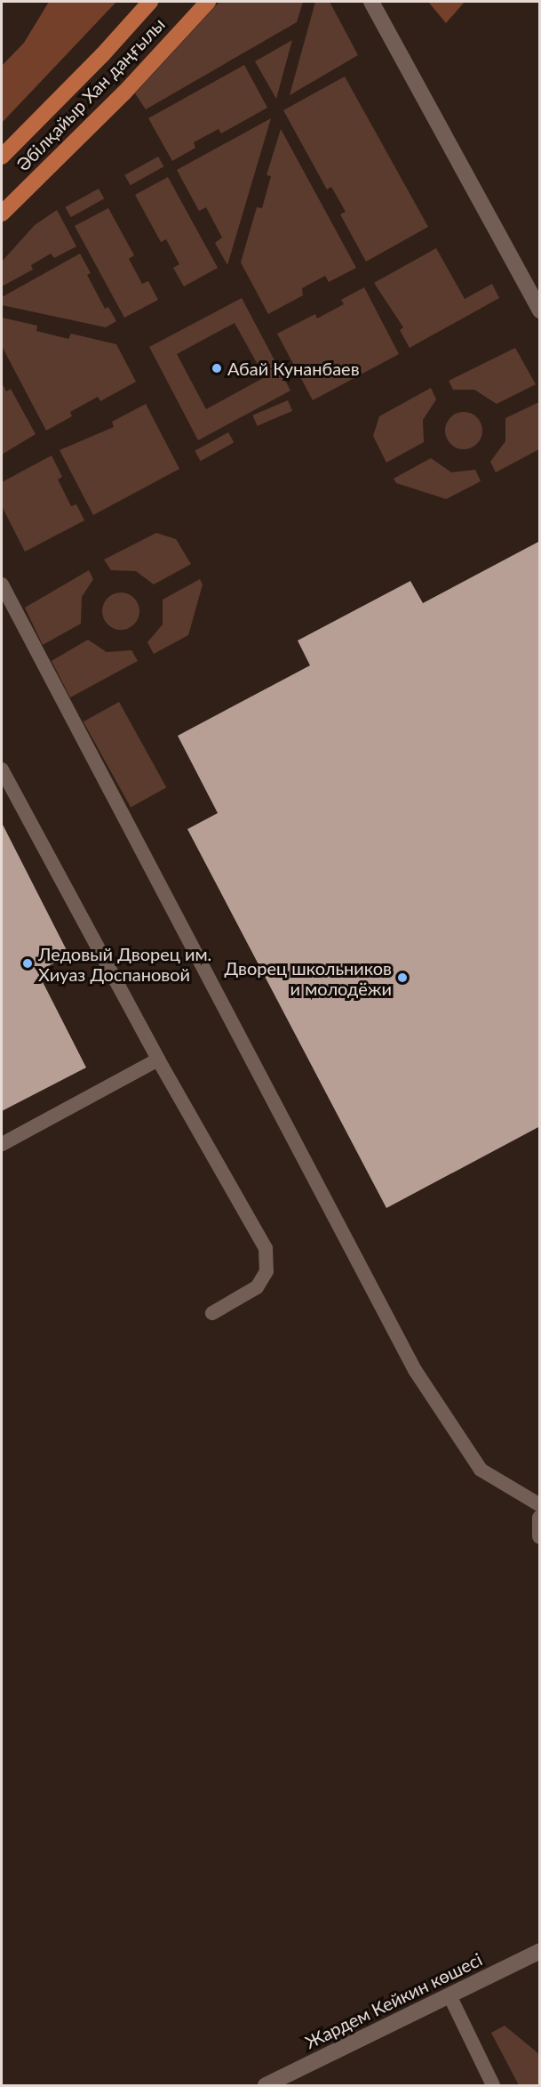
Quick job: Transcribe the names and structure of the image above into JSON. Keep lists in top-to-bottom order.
{
  "streets": {
    "main road": ["Әбілқайыр Хан даңғылы"],
    "street": ["Жардем Кейкин көшесі"]
  },
  "places": ["Абай Кунанбаев", "Ледовый Дворец им. Хиуаз Доспановой", "Дворец школьников и молодёжи"]
}
